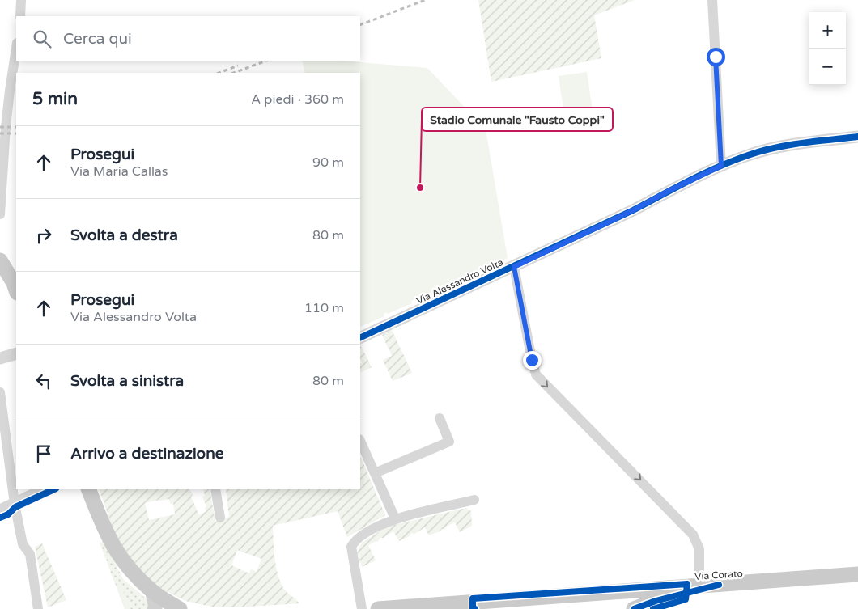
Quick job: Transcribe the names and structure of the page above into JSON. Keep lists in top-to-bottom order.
{
  "streets": {
    "main road": ["Via Corato"],
    "street": ["Via Alessandro Volta"]
  },
  "places": ["Stadio Comunale \"Fausto Coppi\""],
  "page": {
    "map_buttons": ["+", "−"],
    "search": "Cerca qui",
    "heading": ["5 min", "A piedi · 360 m"],
    "list": [
      ["Prosegui", "Via Maria Callas", "90 m"],
      ["Svolta a destra", "80 m"],
      ["Prosegui", "Via Alessandro Volta", "110 m"],
      ["Svolta a sinistra", "80 m"],
      "Arrivo a destinazione"
    ]
  }
}
